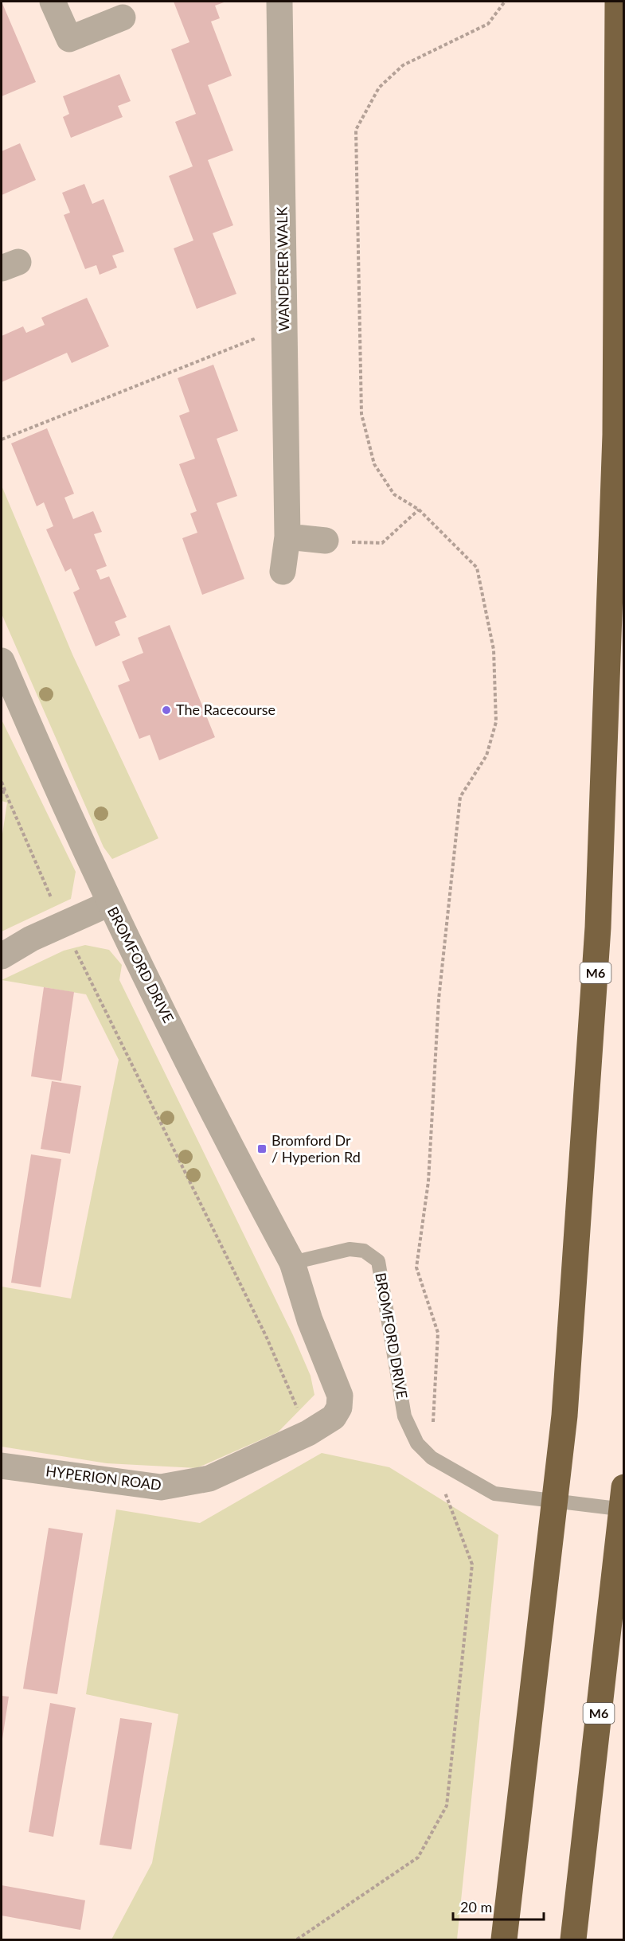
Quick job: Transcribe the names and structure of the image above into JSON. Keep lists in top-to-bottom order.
{
  "streets": {
    "highway": ["M6"],
    "street": ["WANDERER WALK", "BROMFORD DRIVE", "HYPERION ROAD"]
  },
  "crossings": [
    ["BROMFORD DRIVE", "HYPERION ROAD"]
  ],
  "places": {
    "other": ["The Racecourse"],
    "transit": ["Bromford Dr / Hyperion Rd"]
  },
  "scale_bar": "20 m"
}
